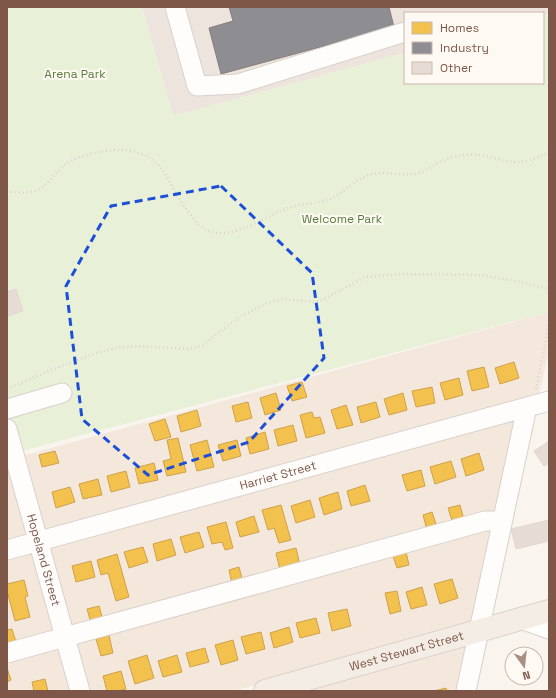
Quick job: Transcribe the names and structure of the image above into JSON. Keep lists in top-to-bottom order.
{
  "streets": {
    "main road": ["West Stewart Street"],
    "street": ["Harriet Street", "Hopeland Street"]
  },
  "crossings": [
    ["Harriet Street", "Hopeland Street"]
  ],
  "parks": ["Arena Park", "Welcome Park"],
  "legend": ["Homes", "Industry", "Other"],
  "north": "bottom"
}
